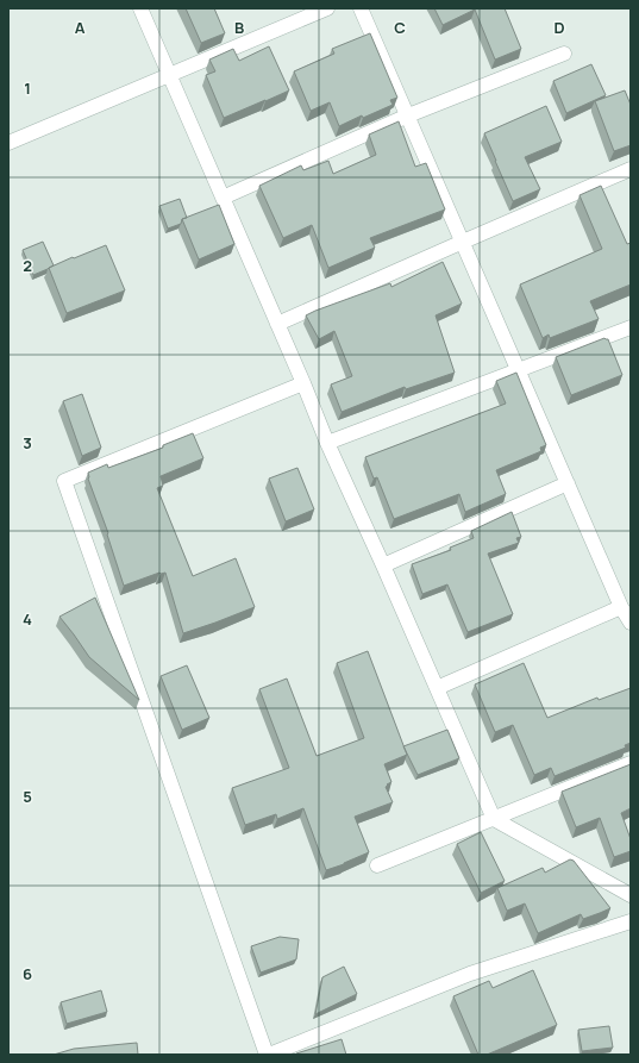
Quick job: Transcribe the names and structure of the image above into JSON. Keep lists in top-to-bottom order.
{
  "grid": {
    "columns": [
      "A",
      "B",
      "C",
      "D"
    ],
    "rows": [
      "1",
      "2",
      "3",
      "4",
      "5",
      "6"
    ]
  }
}
